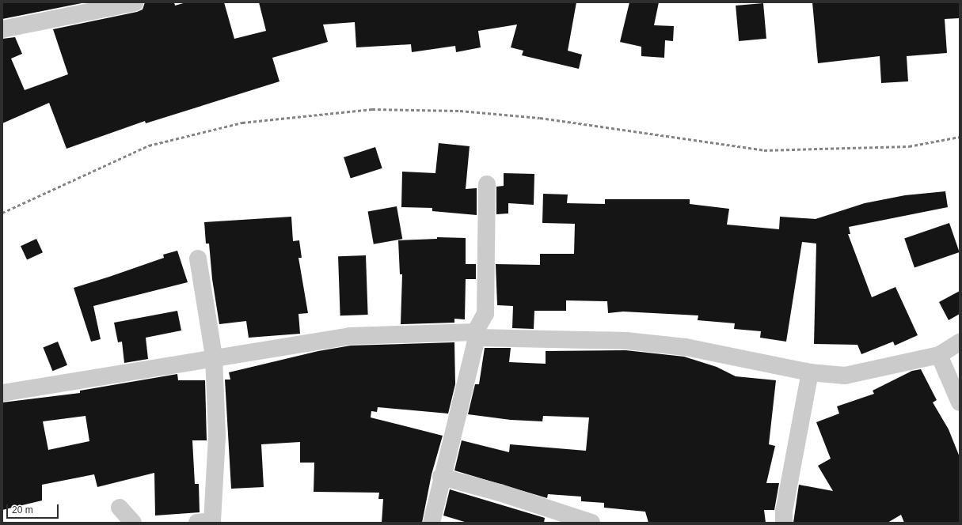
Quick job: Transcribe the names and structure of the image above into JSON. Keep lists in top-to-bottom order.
{
  "scale_bar": "20 m"
}
